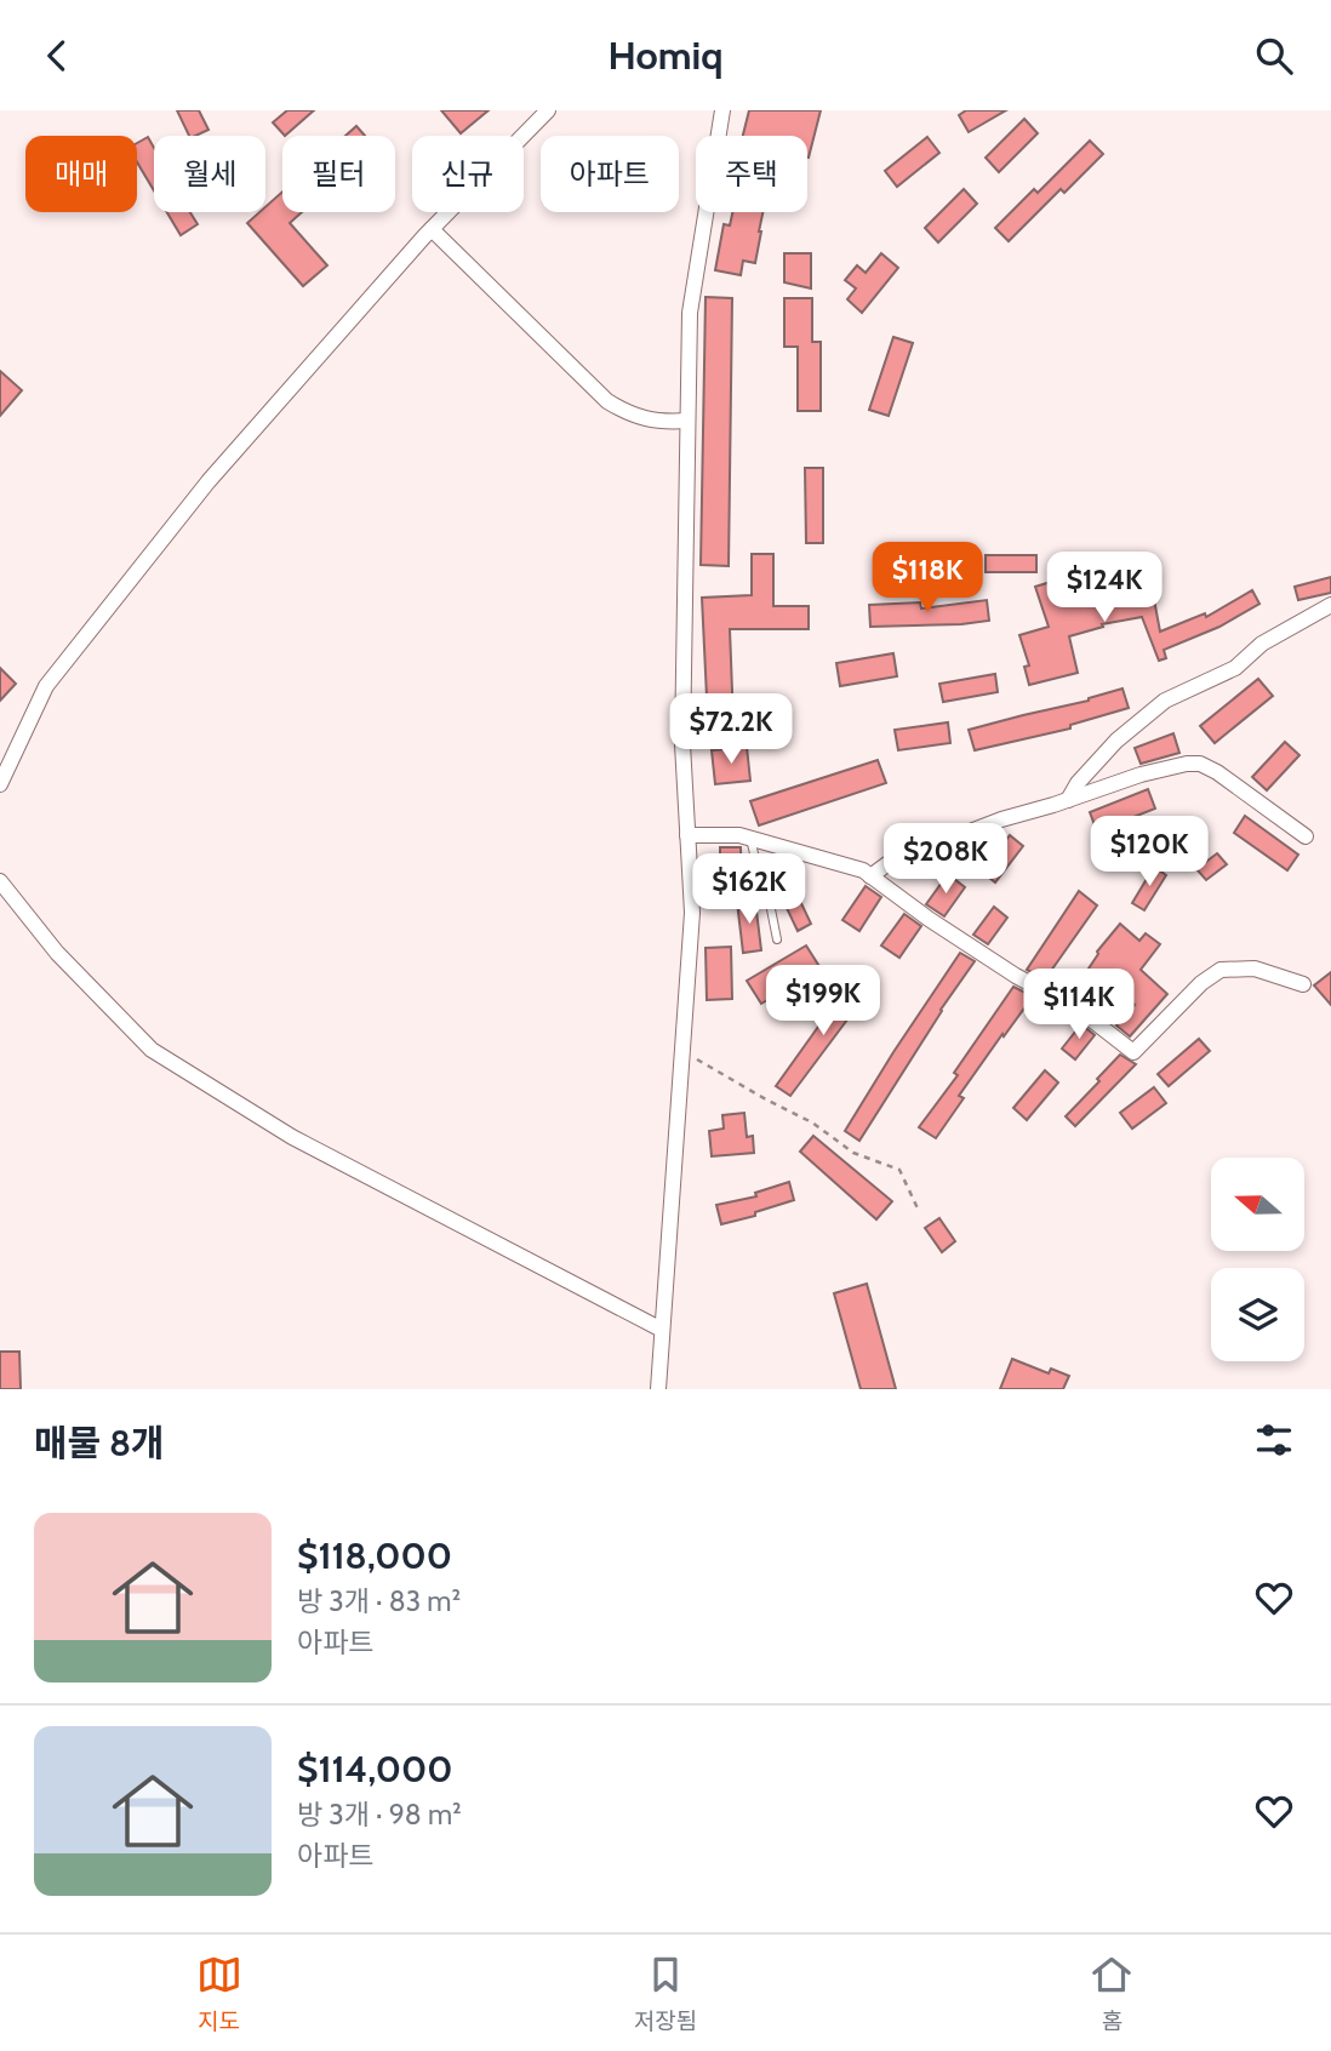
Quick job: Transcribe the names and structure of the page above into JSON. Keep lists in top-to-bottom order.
{
  "north": "left",
  "page": {
    "header": "Homiq",
    "chip": [
      "매매",
      "월세",
      "필터",
      "신규",
      "아파트",
      "주택"
    ],
    "price": [
      "$118K",
      "$124K",
      "$72.2K",
      "$120K",
      "$208K",
      "$162K",
      "$199K",
      "$114K"
    ],
    "heading": "매물 8개",
    "list": [
      {
        "name": "$118,000",
        "note": "방 3개 · 83 m² · 아파트"
      },
      {
        "name": "$114,000",
        "note": "방 3개 · 98 m² · 아파트"
      }
    ],
    "tabs": ["지도", "저장됨", "홈"]
  }
}
